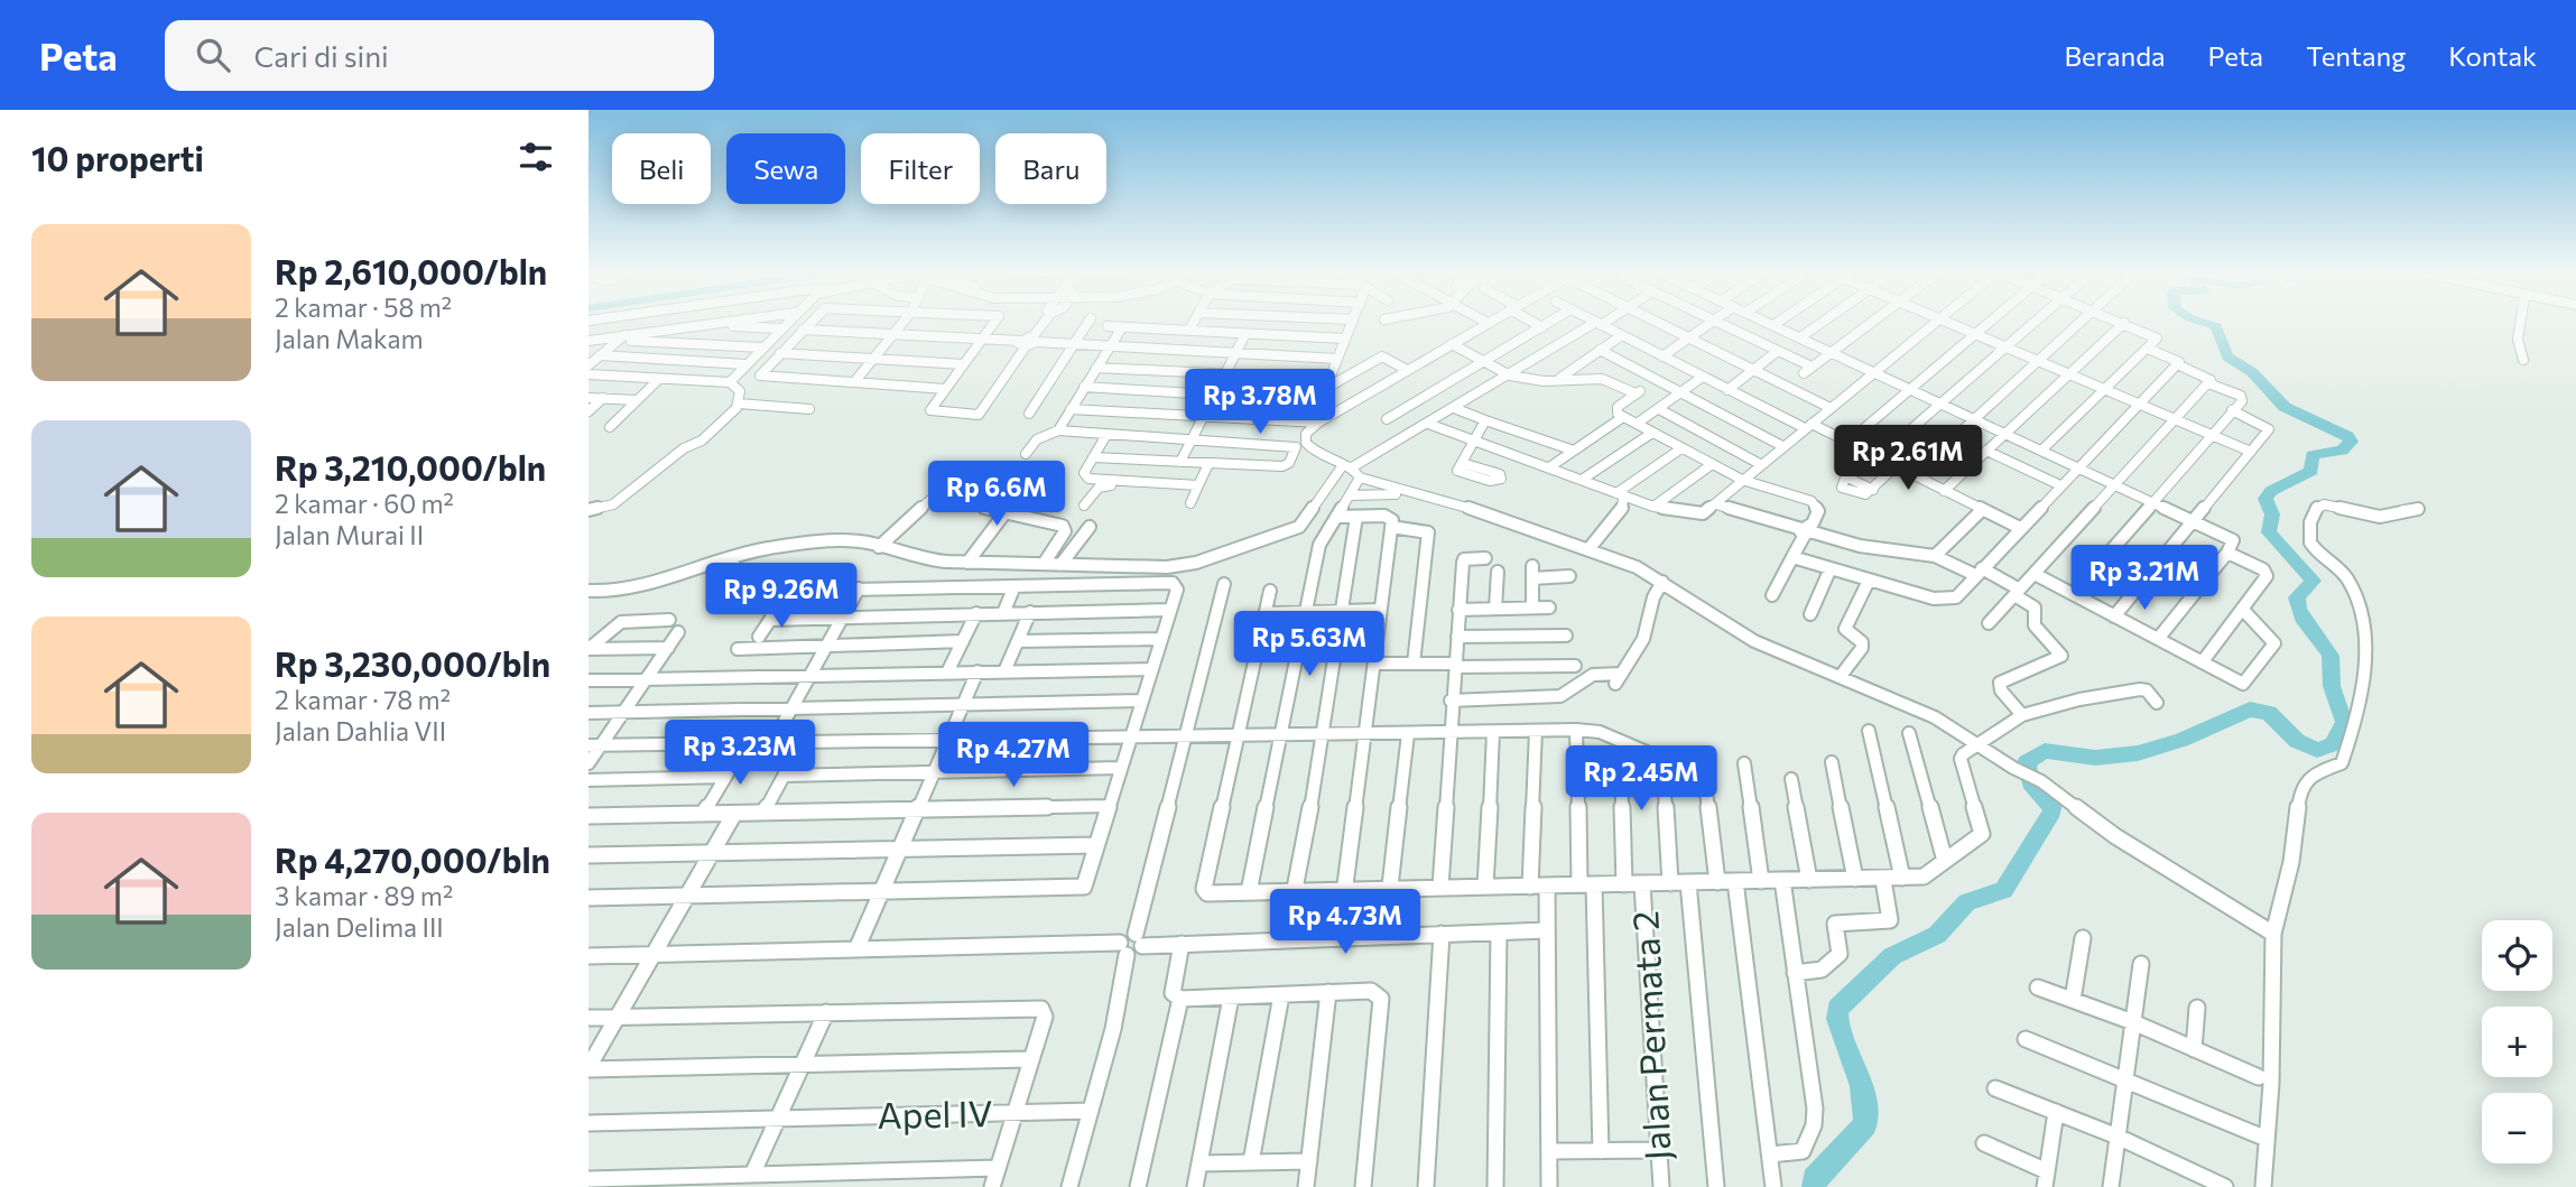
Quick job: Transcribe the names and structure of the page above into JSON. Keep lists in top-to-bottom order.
{
  "streets": {
    "street": ["Jalan Permata 2", "Apel IV"]
  },
  "page": {
    "header": "Peta",
    "search": "Cari di sini",
    "nav": [
      "Beranda",
      "Peta",
      "Tentang",
      "Kontak"
    ],
    "heading": "10 properti",
    "chip": [
      "Beli",
      "Sewa",
      "Filter",
      "Baru"
    ],
    "list": [
      {
        "name": "Rp 2,610,000/bln",
        "note": "2 kamar · 58 m² · Jalan Makam"
      },
      {
        "name": "Rp 3,210,000/bln",
        "note": "2 kamar · 60 m² · Jalan Murai II"
      },
      {
        "name": "Rp 3,230,000/bln",
        "note": "2 kamar · 78 m² · Jalan Dahlia VII"
      },
      {
        "name": "Rp 4,270,000/bln",
        "note": "3 kamar · 89 m² · Jalan Delima III"
      }
    ],
    "price": [
      "Rp 3.78M",
      "Rp 2.61M",
      "Rp 6.6M",
      "Rp 3.21M",
      "Rp 9.26M",
      "Rp 5.63M",
      "Rp 3.23M",
      "Rp 4.27M",
      "Rp 2.45M",
      "Rp 4.73M"
    ],
    "map_buttons": ["+", "−"]
  }
}
